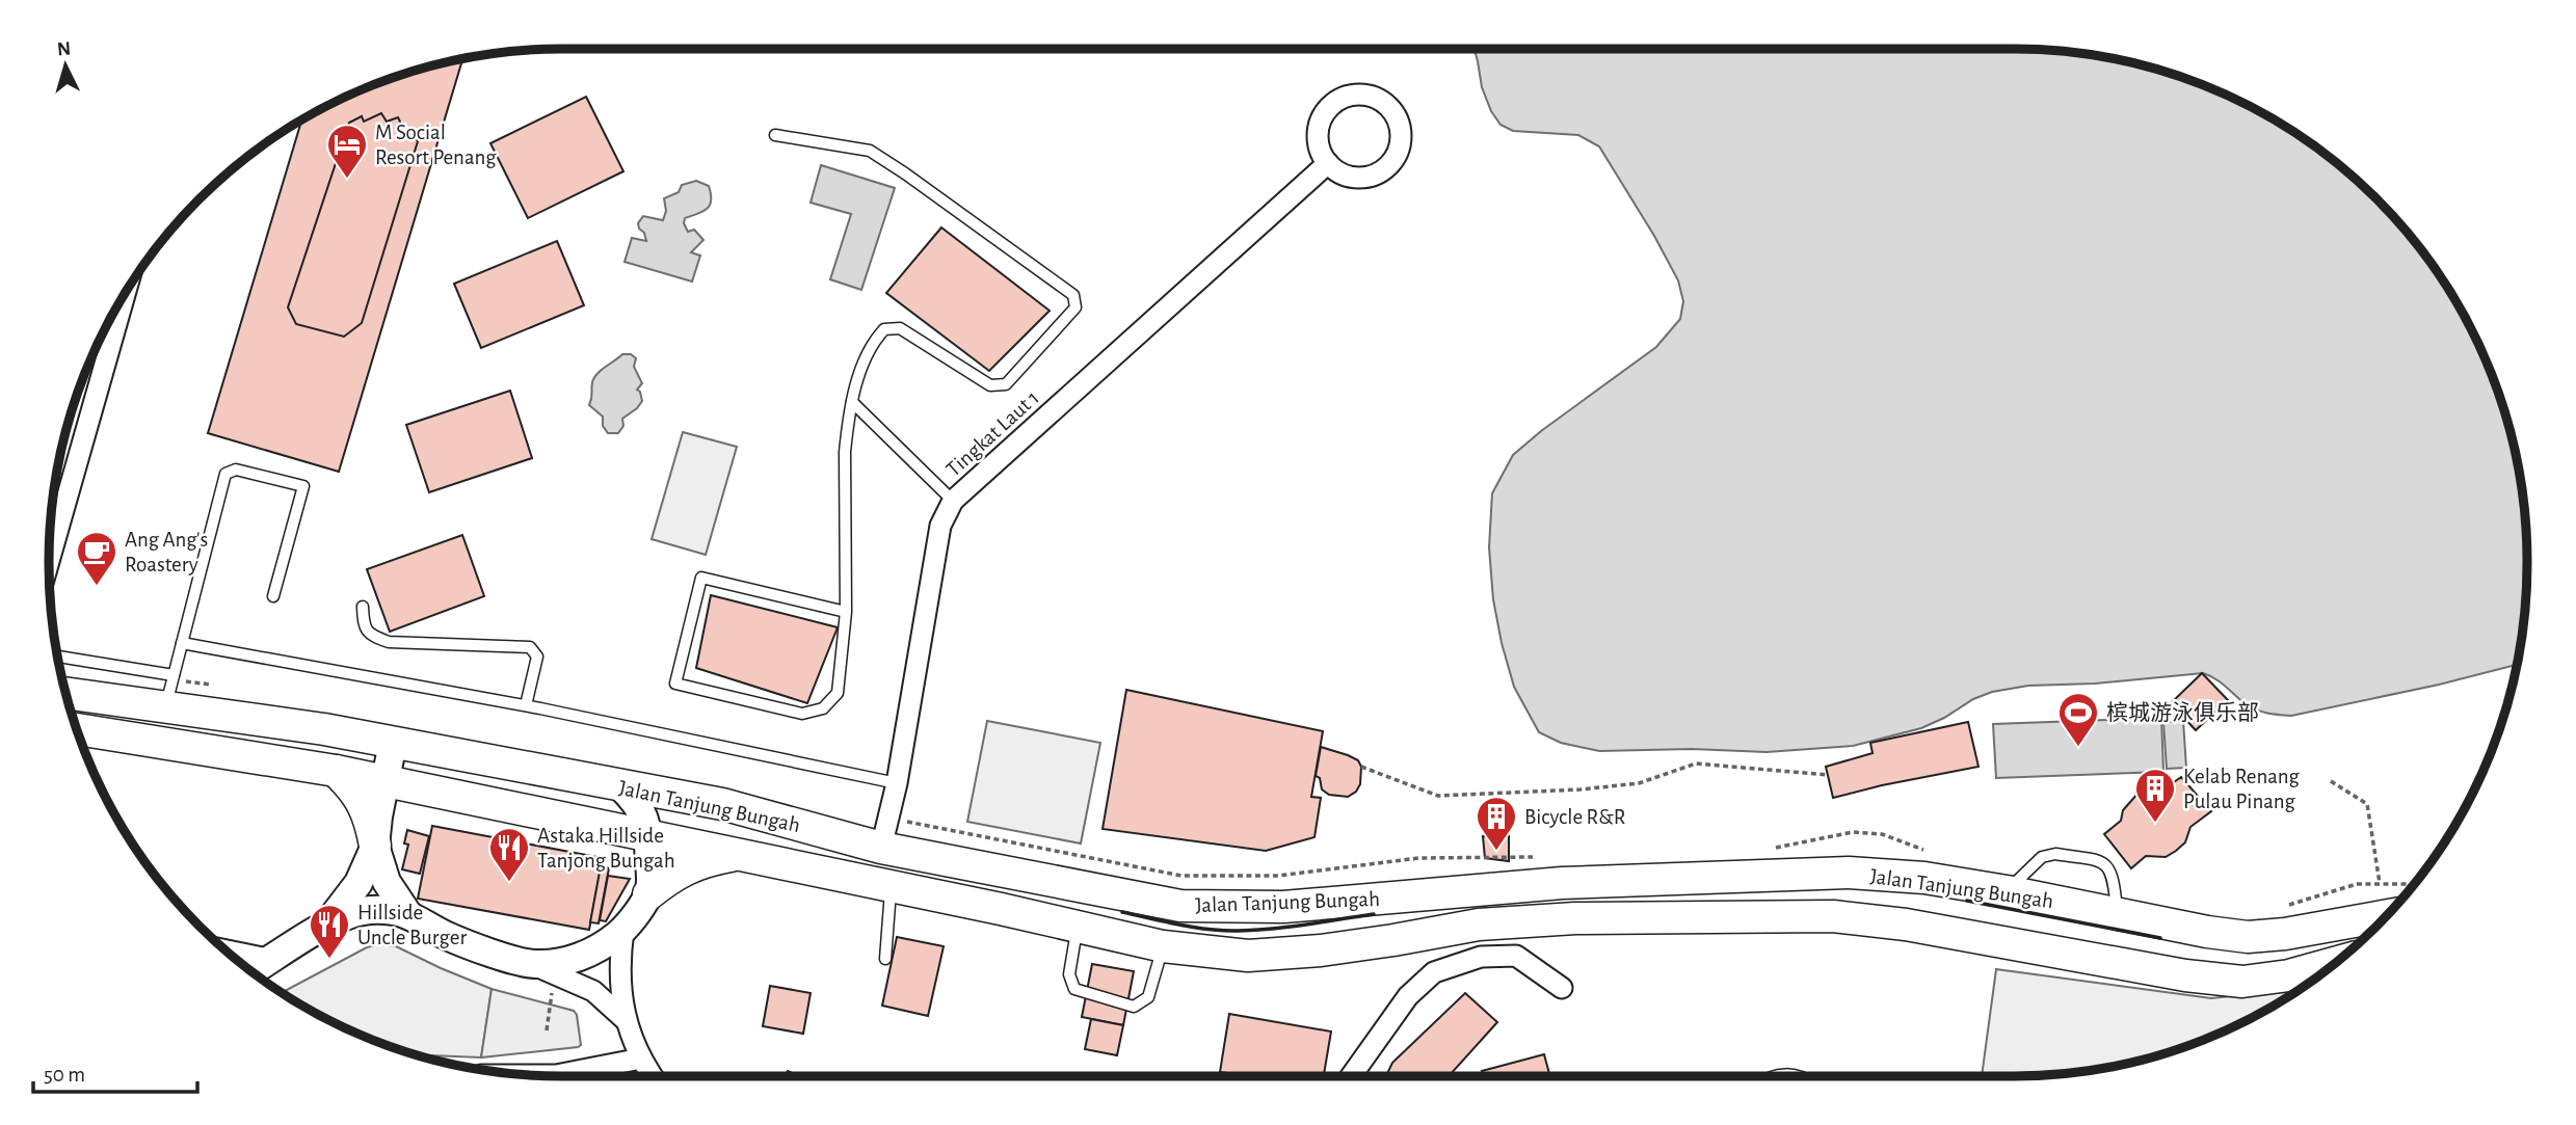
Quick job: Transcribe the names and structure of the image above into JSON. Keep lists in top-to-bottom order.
{
  "streets": {
    "main road": ["Jalan Tanjung Bungah"],
    "street": ["Tingkat Laut 1"]
  },
  "crossings": [
    ["Tingkat Laut 1", "Jalan Tanjung Bungah"]
  ],
  "places": {
    "hotel": ["M Social Resort Penang"],
    "cafe": ["Ang Ang's Roastery"],
    "sports": ["槟城游泳俱乐部"],
    "building": ["Kelab Renang Pulau Pinang", "Bicycle R&R"],
    "restaurant": ["Astaka Hillside Tanjong Bungah", "Hillside Uncle Burger"]
  },
  "scale_bar": "50 m",
  "north": "top"
}
